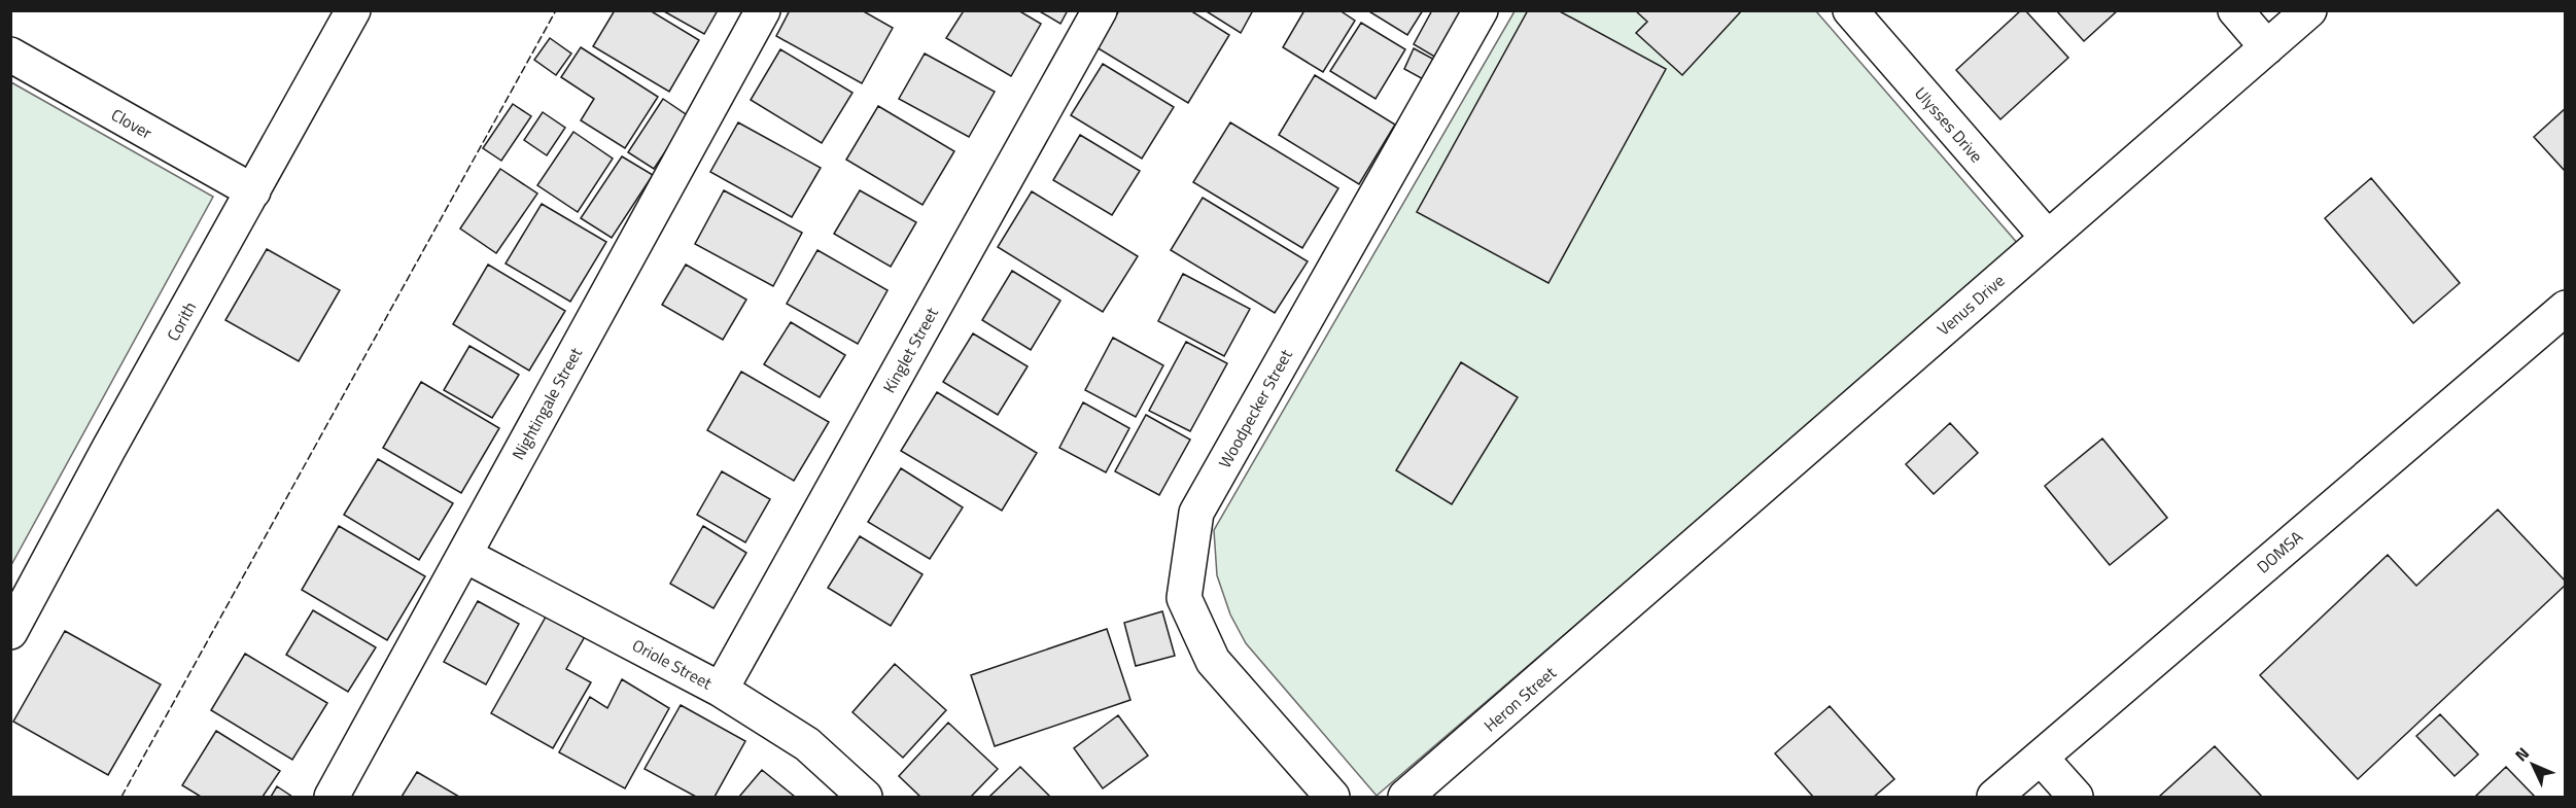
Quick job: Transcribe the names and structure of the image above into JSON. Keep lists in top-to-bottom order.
{
  "streets": {
    "street": [
      "Clover",
      "Ulysses Drive",
      "Venus Drive",
      "Corith",
      "Kinglet Street",
      "Nightingale Street",
      "Woodpecker Street",
      "DOMSA",
      "Oriole Street",
      "Heron Street"
    ]
  },
  "crossings": [
    ["Clover", "Corith"],
    ["Ulysses Drive", "Venus Drive"],
    ["Venus Drive", "Heron Street"],
    ["Kinglet Street", "Oriole Street"],
    ["Nightingale Street", "Oriole Street"]
  ],
  "north": "top left"
}
